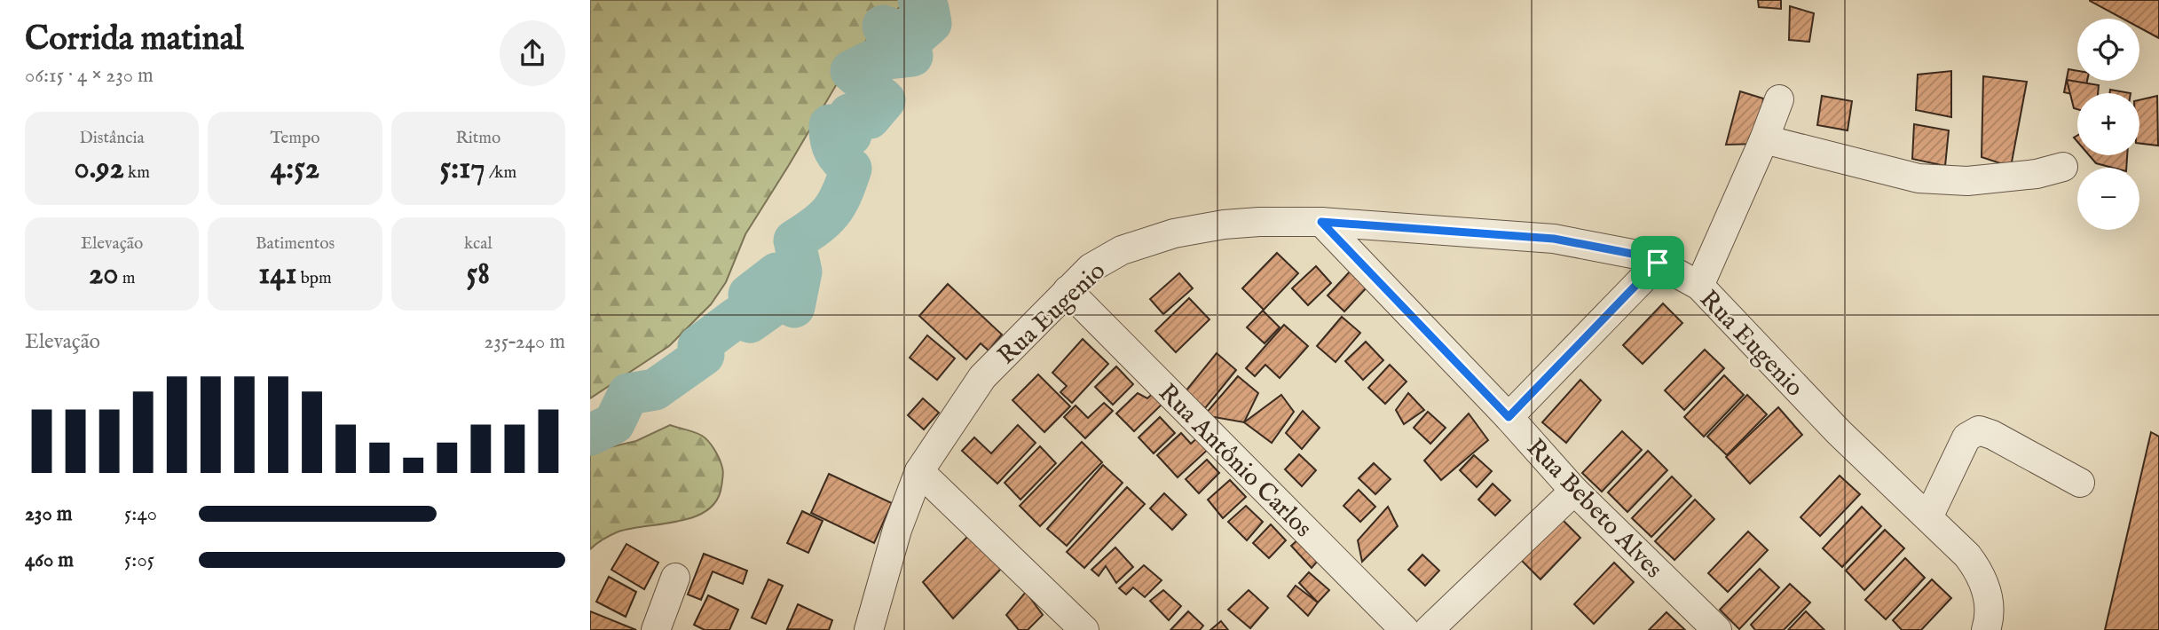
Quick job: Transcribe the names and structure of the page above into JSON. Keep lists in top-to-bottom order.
{
  "streets": {
    "street": ["Rua Eugenio", "Rua Antônio Carlos", "Rua Bebeto Alves"]
  },
  "crossings": [
    ["Rua Eugenio", "Rua Antônio Carlos"],
    ["Rua Eugenio", "Rua Bebeto Alves"]
  ],
  "page": {
    "heading": ["Corrida matinal", "06:15 · 4 × 230 m"],
    "map_buttons": ["+", "−"],
    "stats": [
      ["Distância", "0.92 km"],
      ["Tempo", "4:52"],
      ["Ritmo", "5:17 /km"],
      ["Elevação", "20 m"],
      ["Batimentos", "141 bpm"],
      ["kcal", "58"]
    ],
    "chart": ["Elevação", "235–240 m"],
    "list": [
      {
        "name": "230 m",
        "note": "5:40"
      },
      {
        "name": "460 m",
        "note": "5:05"
      }
    ]
  }
}
